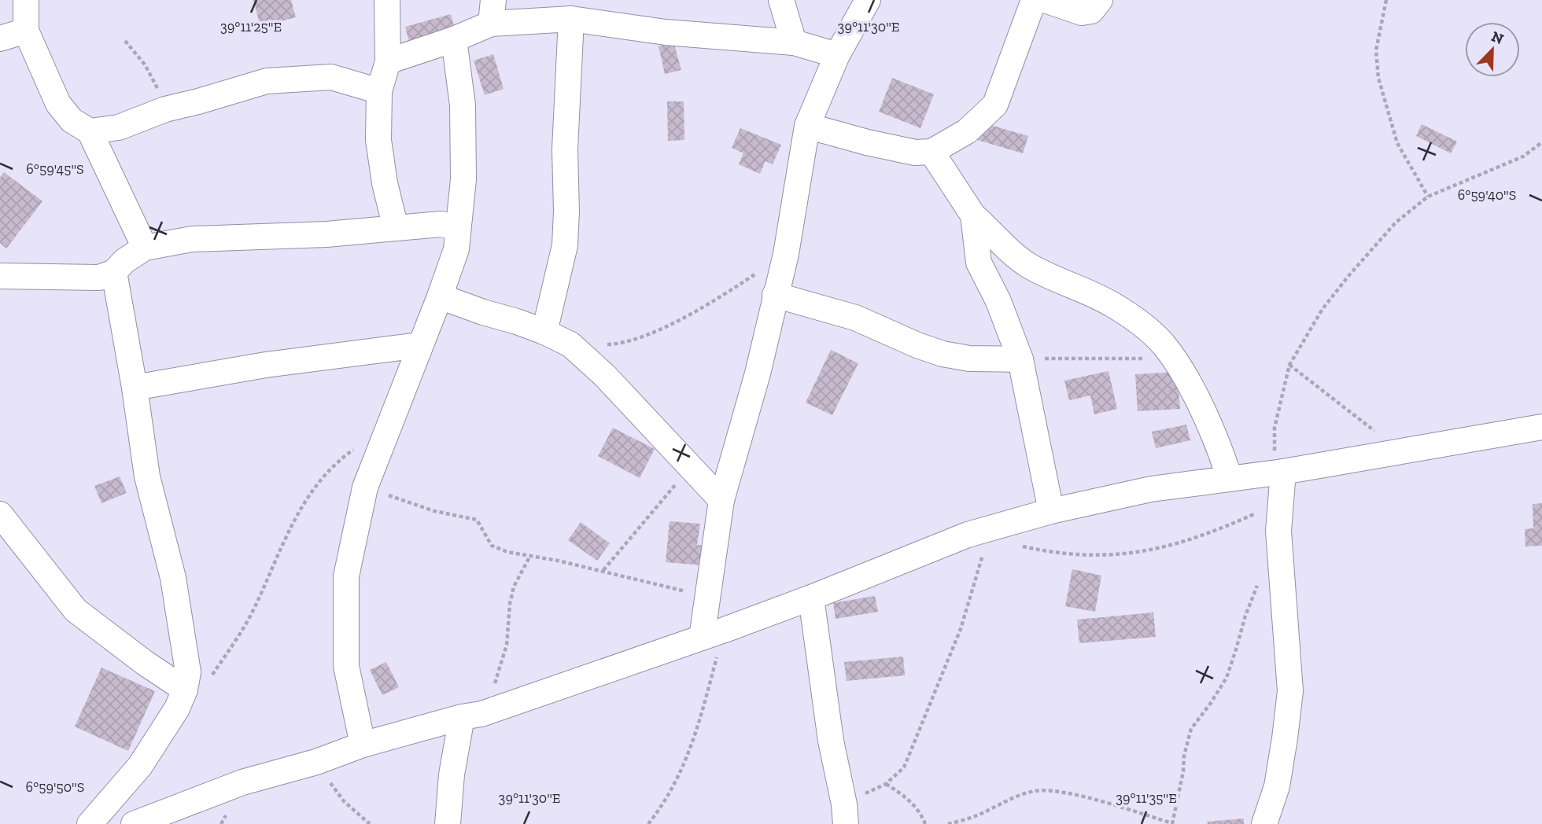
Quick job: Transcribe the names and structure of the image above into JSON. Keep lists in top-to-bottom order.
{
  "north": "top right",
  "coordinates": [
    "39°11'25\"E",
    "39°11'30\"E",
    "6°59'45\"S",
    "6°59'40\"S",
    "6°59'50\"S",
    "39°11'35\"E"
  ]
}
